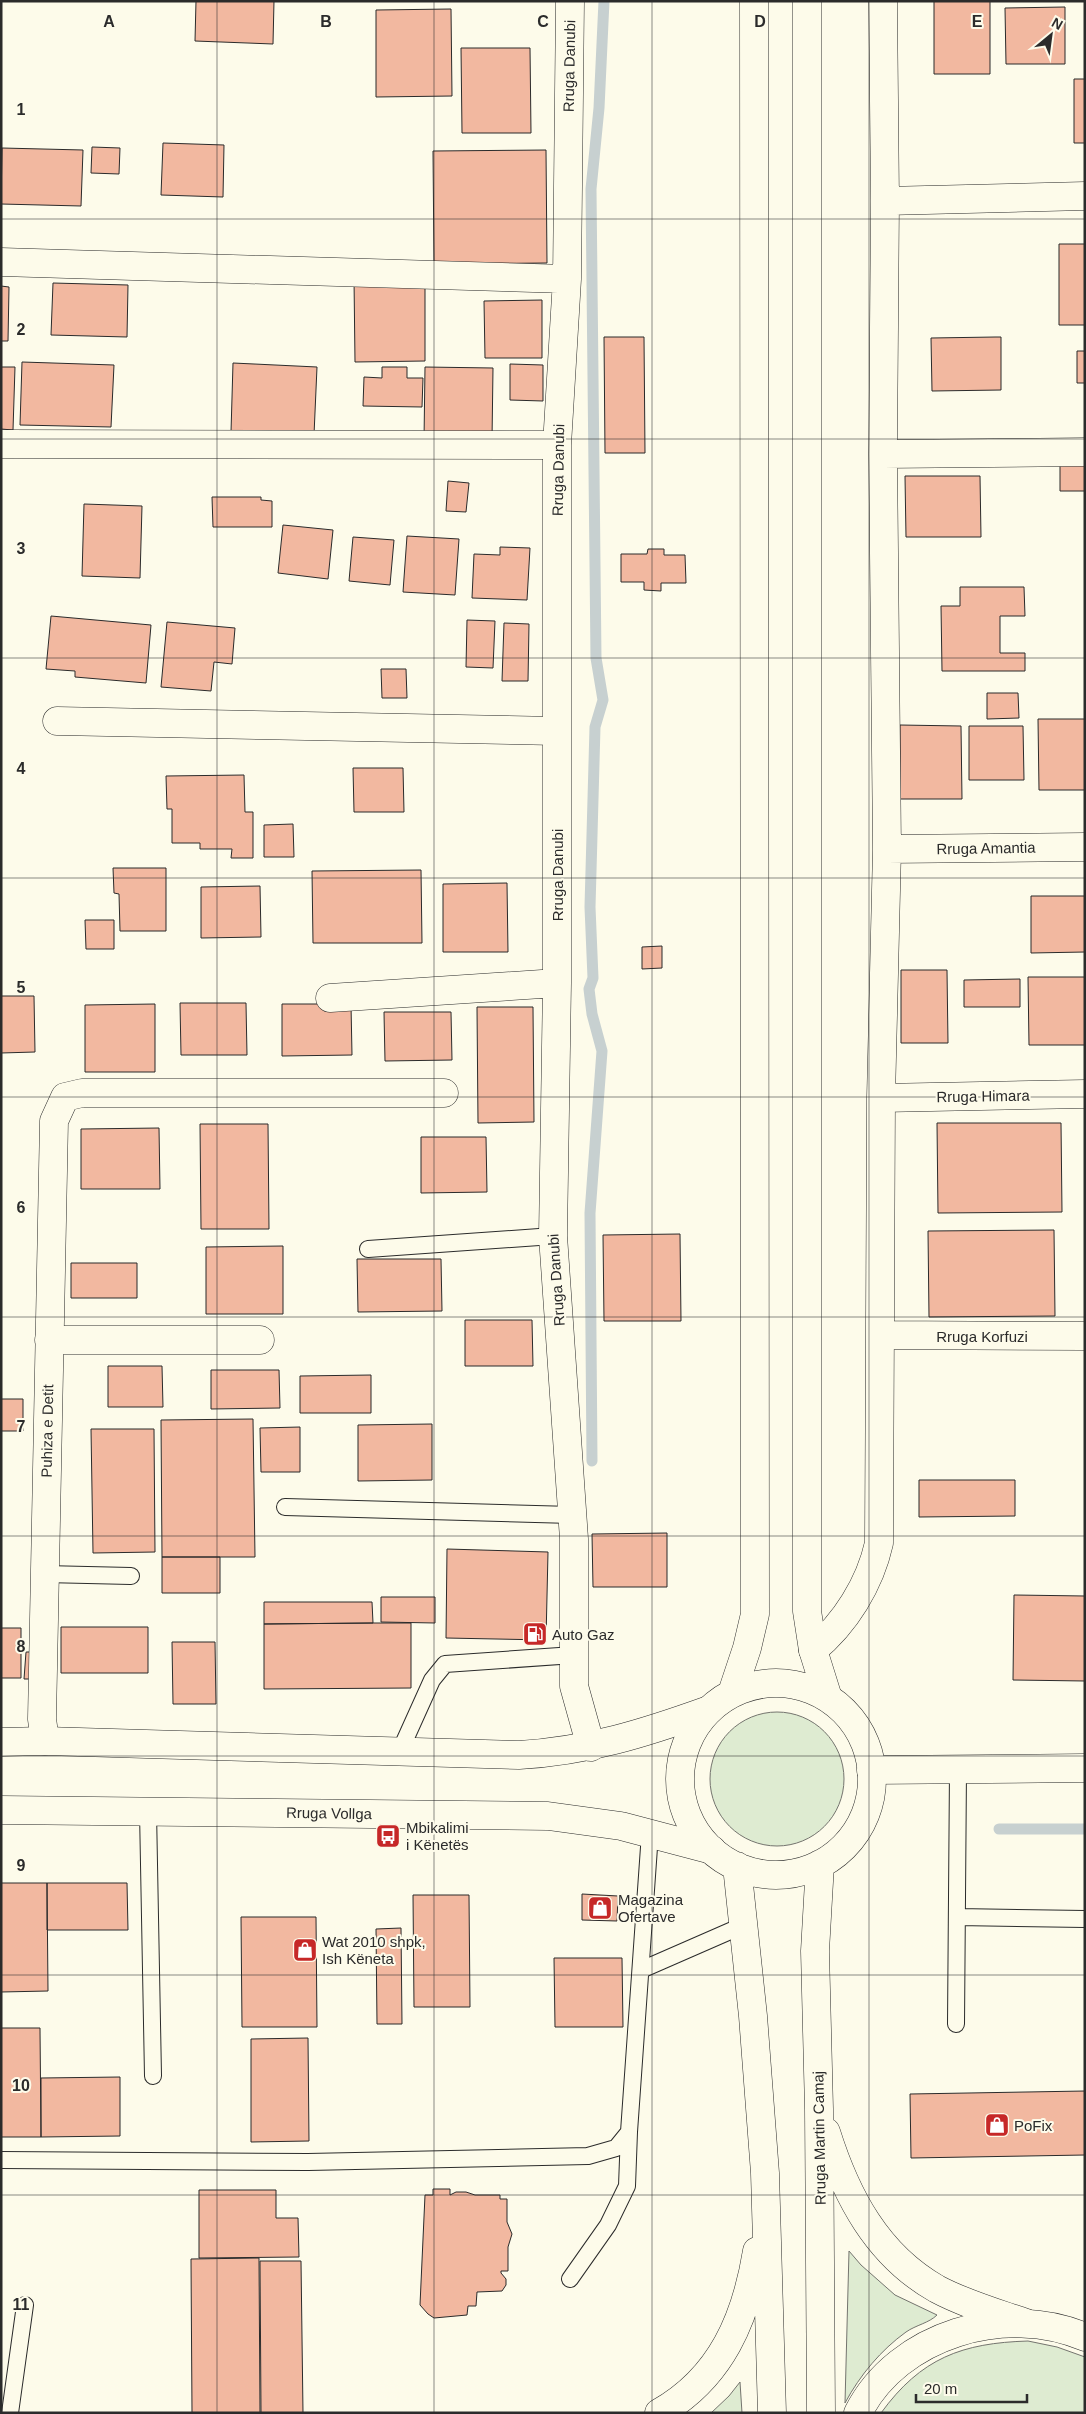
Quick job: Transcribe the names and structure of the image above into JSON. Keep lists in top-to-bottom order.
{
  "streets": {
    "main road": [
      "Rruga Danubi",
      "Rruga Amantia",
      "Rruga Himara",
      "Rruga Korfuzi",
      "Puhiza e Detit",
      "Rruga Vollga",
      "Rruga Martin Camaj"
    ]
  },
  "places": {
    "fuel station": ["Auto Gaz"],
    "bus stop": ["Mbikalimi i Kënetës"],
    "shop": ["Magazina Ofertave", "Wat 2010 shpk, Ish Këneta", "PoFix"]
  },
  "scale_bar": "20 m",
  "north": "top right",
  "grid": {
    "columns": [
      "A",
      "B",
      "C",
      "D",
      "E"
    ],
    "rows": [
      "1",
      "2",
      "3",
      "4",
      "5",
      "6",
      "7",
      "8",
      "9",
      "10",
      "11"
    ]
  }
}
